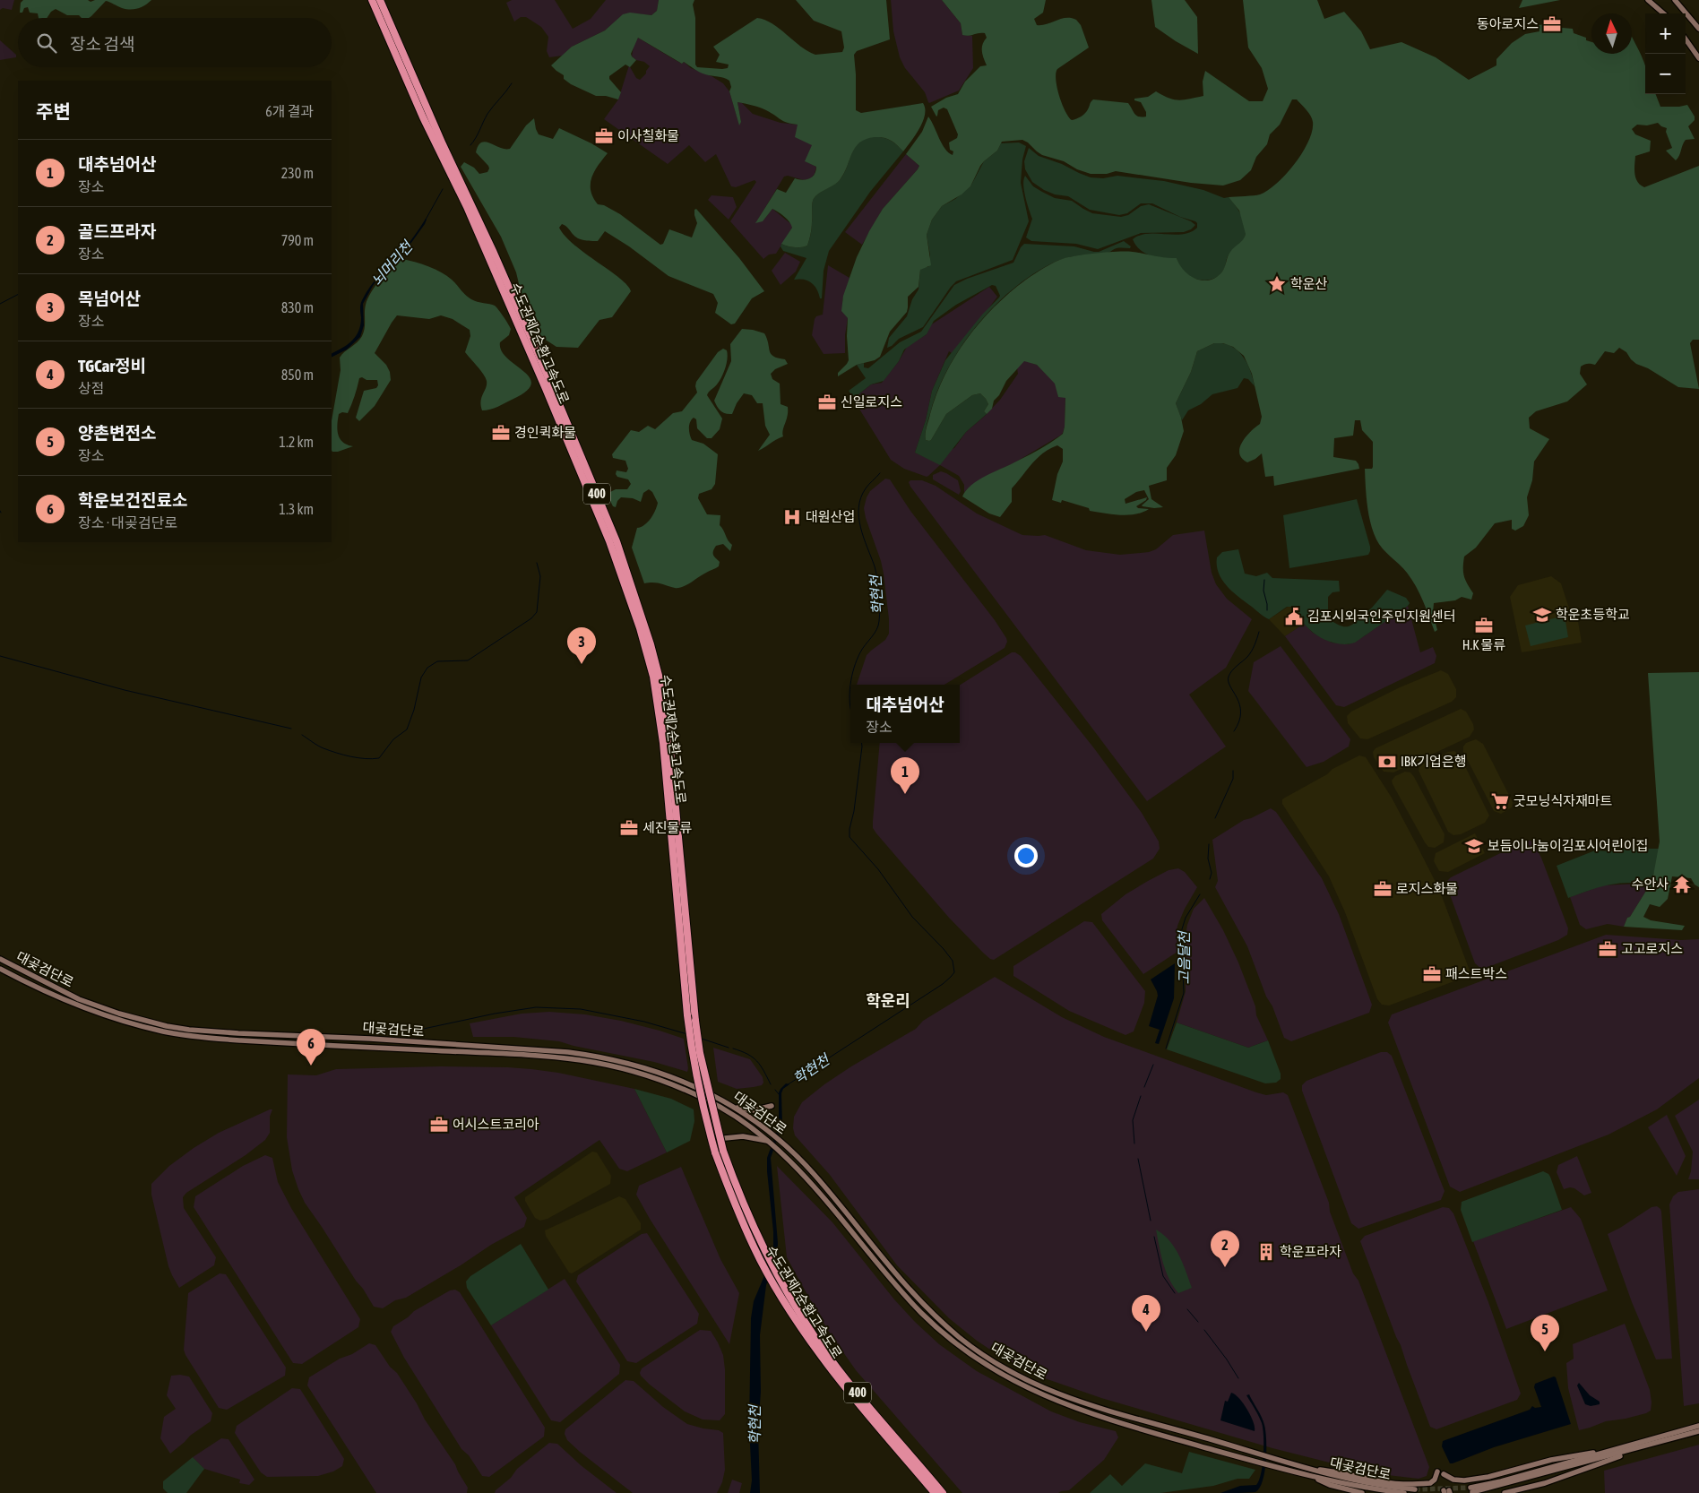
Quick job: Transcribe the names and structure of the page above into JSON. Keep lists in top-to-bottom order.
{
  "streets": {
    "highway": ["수도권제2순환고속도로", "400"],
    "main road": ["대곶검단로"]
  },
  "districts": ["학운리"],
  "water": ["뇌머리천", "학현천", "고음달천"],
  "places": {
    "office": [
      "동아로지스",
      "이사칠화물",
      "신일로지스",
      "경인퀵화물",
      "H.K 물류",
      "세진물류",
      "로지스화물",
      "고고로지스",
      "패스트박스",
      "어시스트코리아"
    ],
    "place": ["학운산"],
    "hospital": ["대원산업"],
    "school or university": ["학운초등학교", "보듬이나눔이김포시어린이집"],
    "public building": ["김포시외국인주민지원센터"],
    "bank": ["IBK기업은행"],
    "supermarket": ["굿모닝식자재마트"],
    "temple": ["수안사"],
    "building": ["학운프라자"]
  },
  "north": "top",
  "page": {
    "map_buttons": ["+", "−"],
    "search": "장소 검색",
    "heading": ["주변", "6개 결과"],
    "list": [
      {
        "mark": "1",
        "name": "대추넘어산",
        "note": "장소",
        "value": "230 m"
      },
      {
        "mark": "2",
        "name": "골드프라자",
        "note": "장소",
        "value": "790 m"
      },
      {
        "mark": "3",
        "name": "목넘어산",
        "note": "장소",
        "value": "830 m"
      },
      {
        "mark": "4",
        "name": "TGCar정비",
        "note": "상점",
        "value": "850 m"
      },
      {
        "mark": "5",
        "name": "양촌변전소",
        "note": "장소",
        "value": "1.2 km"
      },
      {
        "mark": "6",
        "name": "학운보건진료소",
        "note": "장소 · 대곶검단로",
        "value": "1.3 km"
      }
    ],
    "pins": [
      "3",
      "1",
      "6",
      "2",
      "4",
      "5"
    ],
    "popup": ["대추넘어산", "장소"]
  }
}
